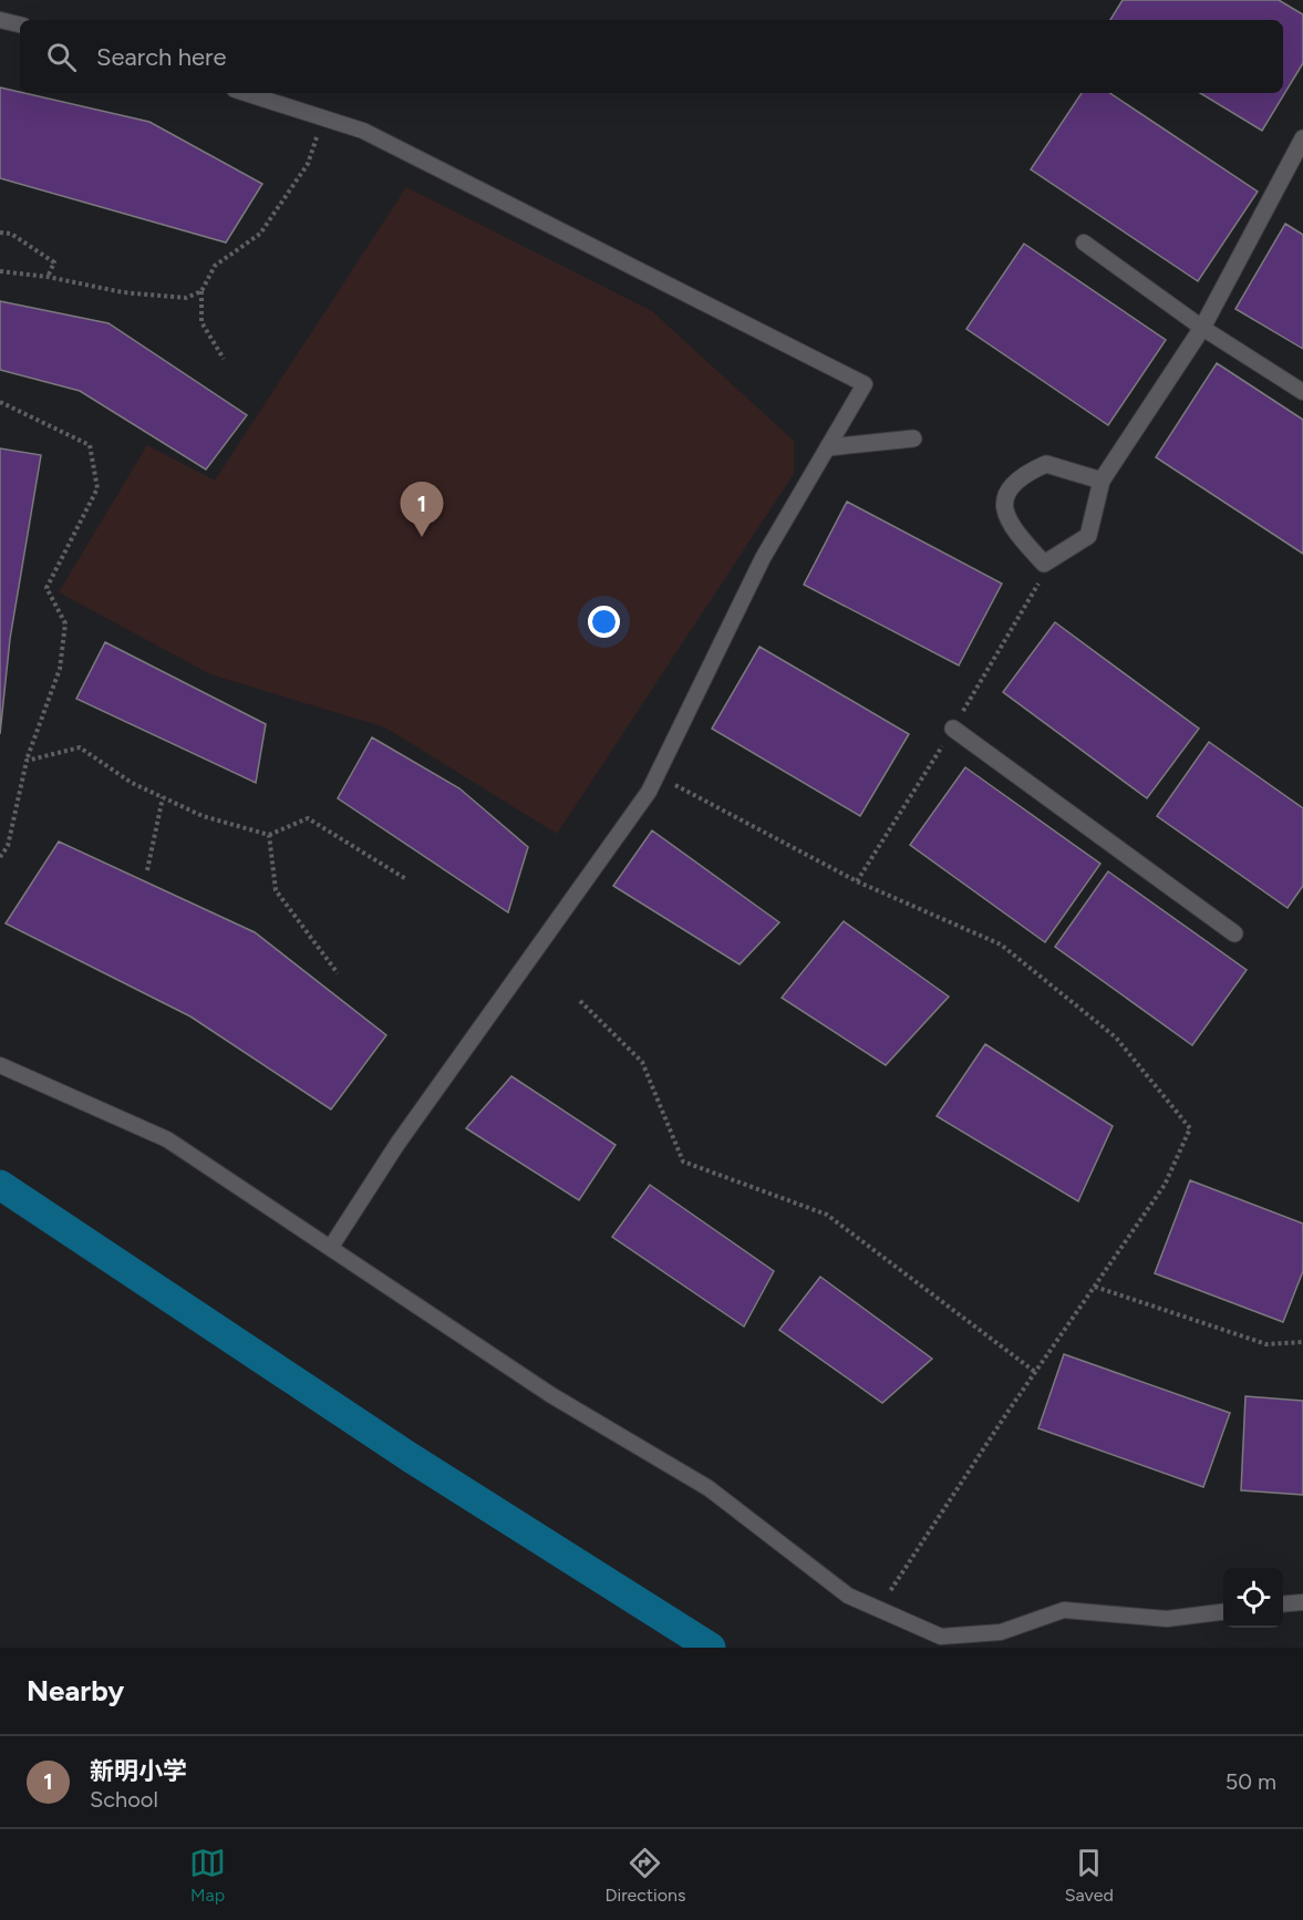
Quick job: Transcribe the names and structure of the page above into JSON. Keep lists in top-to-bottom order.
{
  "page": {
    "search": "Search here",
    "pins": "1",
    "heading": "Nearby",
    "list": [
      {
        "mark": "1",
        "name": "新明小学",
        "note": "School",
        "value": "50 m"
      }
    ],
    "nav": ["Map", "Directions", "Saved"]
  }
}
